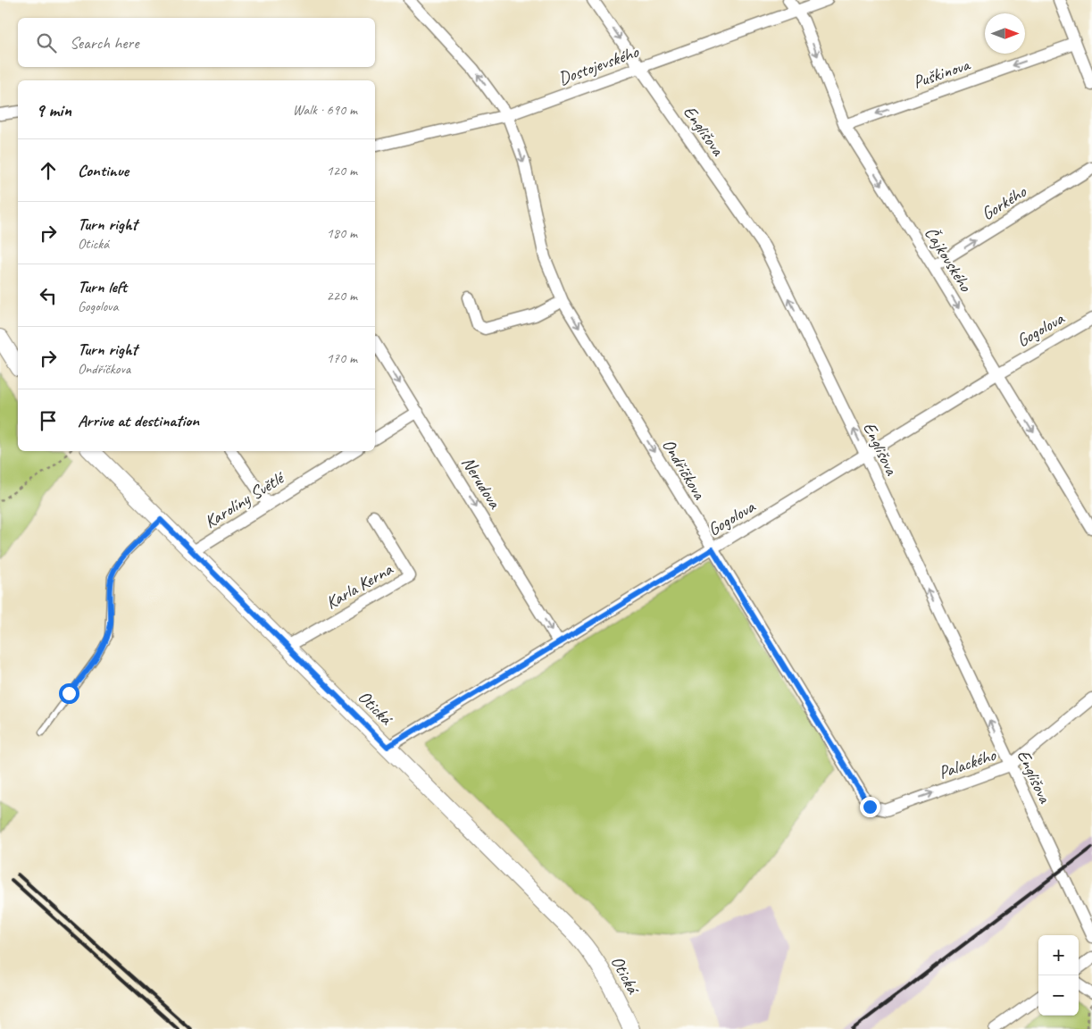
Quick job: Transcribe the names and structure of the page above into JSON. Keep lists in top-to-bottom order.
{
  "streets": {
    "street": [
      "Dostojevského",
      "Puškinova",
      "Englišova",
      "Gorkého",
      "Čajkovského",
      "Gogolova",
      "Ondříčkova",
      "Nerudova",
      "Karolíny Světlé",
      "Karla Kerna",
      "Otická",
      "Palackého"
    ]
  },
  "crossings": [
    ["Dostojevského", "Englišova"],
    ["Dostojevského", "Čajkovského"],
    ["Dostojevského", "Ondříčkova"],
    ["Puškinova", "Čajkovského"],
    ["Englišova", "Gogolova"],
    ["Englišova", "Palackého"],
    ["Gorkého", "Čajkovského"],
    ["Čajkovského", "Gogolova"],
    ["Gogolova", "Ondříčkova"],
    ["Gogolova", "Nerudova"],
    ["Gogolova", "Otická"],
    ["Ondříčkova", "Palackého"],
    ["Karolíny Světlé", "Otická"],
    ["Karla Kerna", "Otická"]
  ],
  "one_way": [
    "Puškinova",
    "Englišova",
    "Gorkého",
    "Čajkovského",
    "Nerudova",
    "Palackého"
  ],
  "north": "right",
  "page": {
    "search": "Search here",
    "heading": ["9 min", "Walk · 690 m"],
    "list": [
      ["Continue", "120 m"],
      ["Turn right", "Otická", "180 m"],
      ["Turn left", "Gogolova", "220 m"],
      ["Turn right", "Ondříčkova", "170 m"],
      "Arrive at destination"
    ],
    "map_buttons": ["+", "−"]
  }
}
